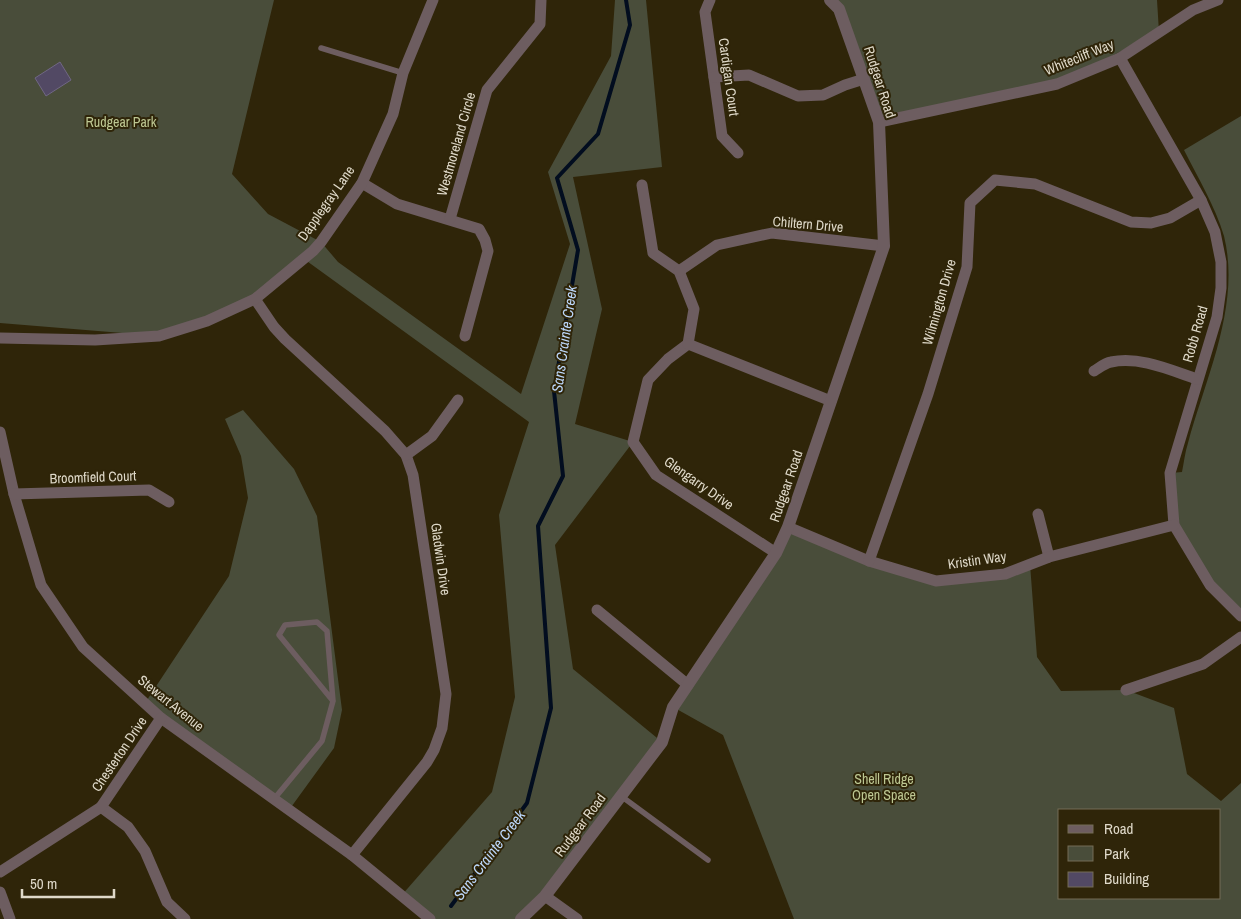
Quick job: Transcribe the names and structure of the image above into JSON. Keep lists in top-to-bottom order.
{
  "streets": {
    "street": [
      "Whitecliff Way",
      "Cardigan Court",
      "Rudgear Road",
      "Westmoreland Circle",
      "Dapplegray Lane",
      "Chiltern Drive",
      "Wilmington Drive",
      "Robb Road",
      "Broomfield Court",
      "Glengarry Drive",
      "Gladwin Drive",
      "Kristin Way",
      "Stewart Avenue",
      "Chesterton Drive"
    ]
  },
  "crossings": [
    ["Whitecliff Way", "Rudgear Road"],
    ["Whitecliff Way", "Robb Road"],
    ["Rudgear Road", "Chiltern Drive"],
    ["Rudgear Road", "Glengarry Drive"],
    ["Rudgear Road", "Kristin Way"],
    ["Westmoreland Circle", "Dapplegray Lane"],
    ["Dapplegray Lane", "Gladwin Drive"],
    ["Wilmington Drive", "Robb Road"],
    ["Wilmington Drive", "Kristin Way"],
    ["Robb Road", "Kristin Way"],
    ["Broomfield Court", "Stewart Avenue"],
    ["Gladwin Drive", "Stewart Avenue"],
    ["Stewart Avenue", "Chesterton Drive"]
  ],
  "water": ["Sans Crainte Creek"],
  "parks": ["Rudgear Park", "Shell Ridge Open Space"],
  "legend": ["Road", "Park", "Building"],
  "scale_bar": "50 m"
}
